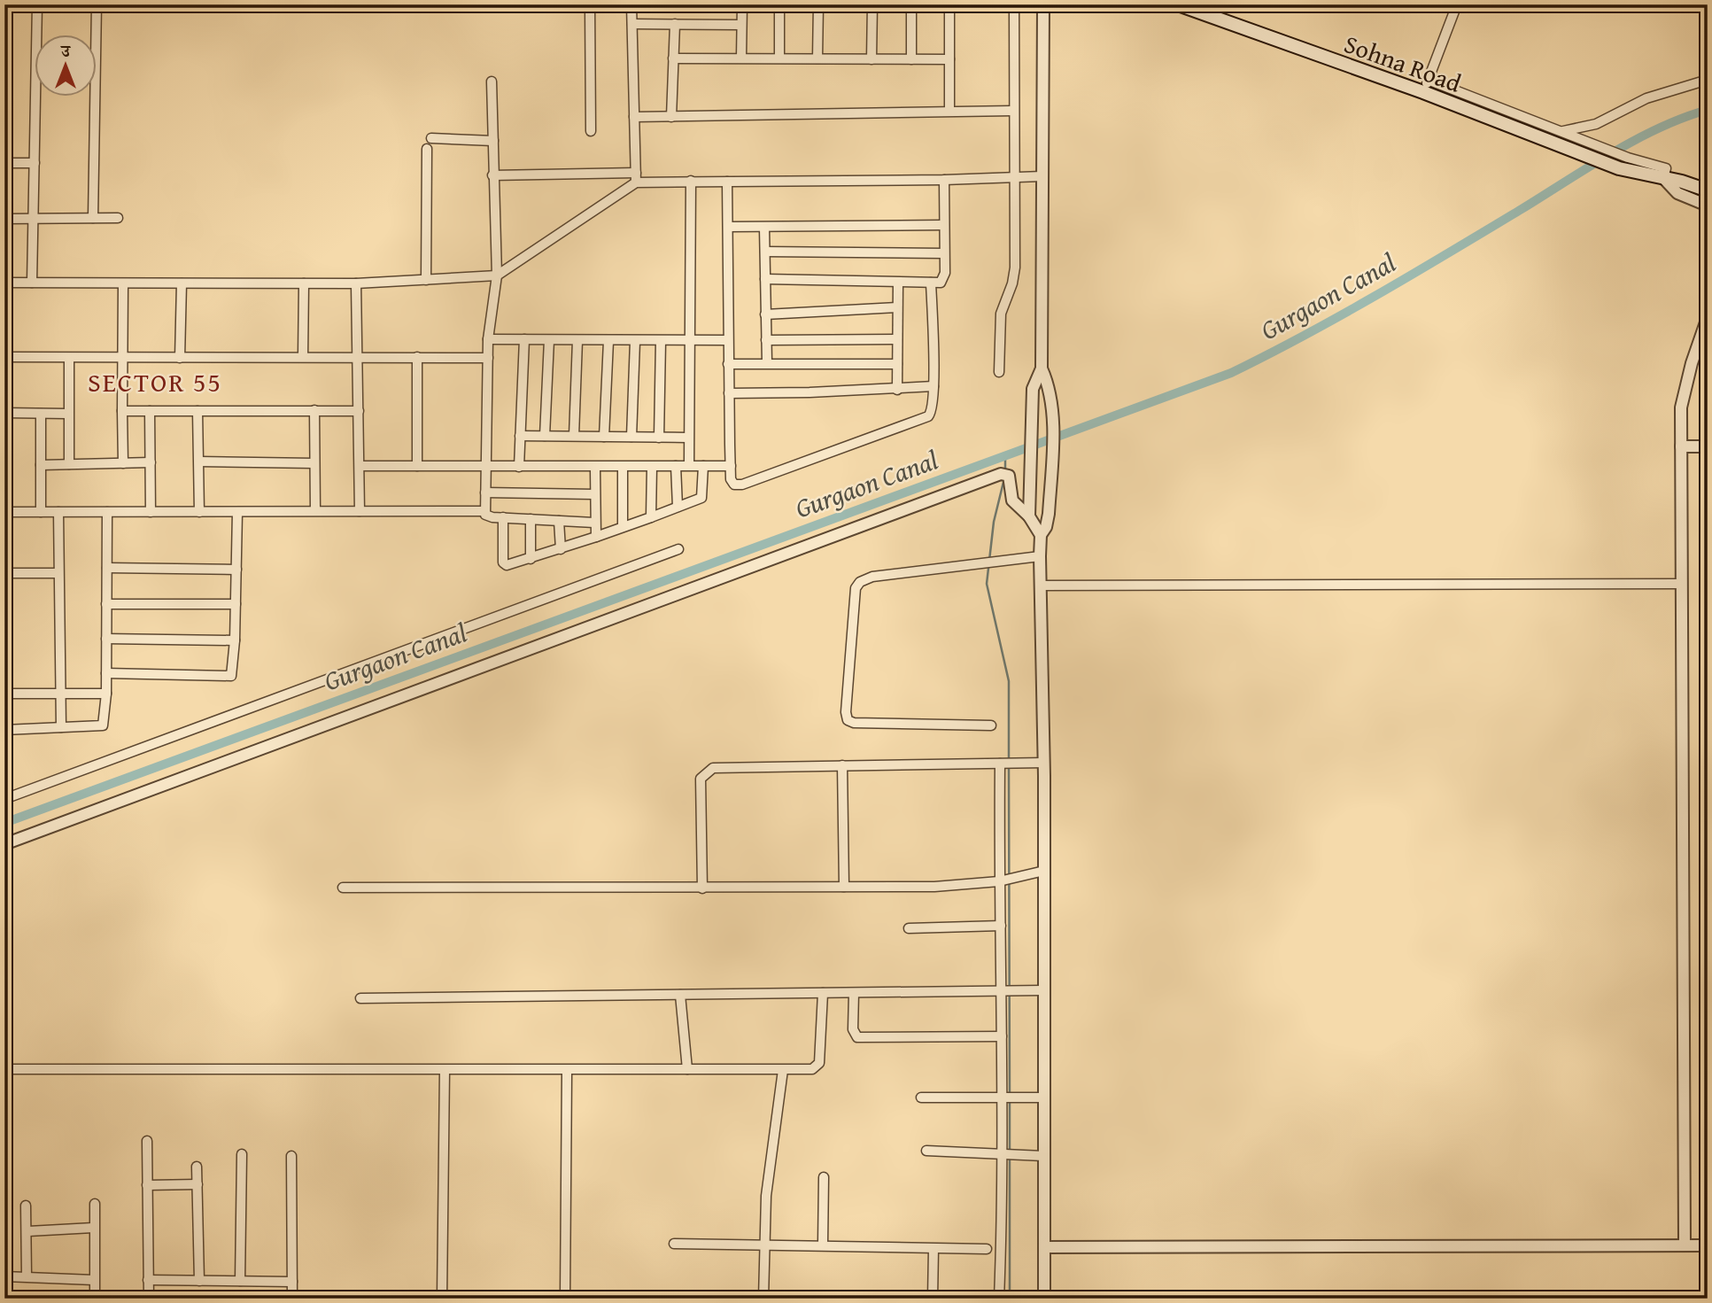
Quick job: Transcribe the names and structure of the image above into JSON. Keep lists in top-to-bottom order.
{
  "streets": {
    "main road": ["Sohna Road"]
  },
  "districts": ["SECTOR 55"],
  "water": ["Gurgaon Canal"],
  "north": "top"
}
